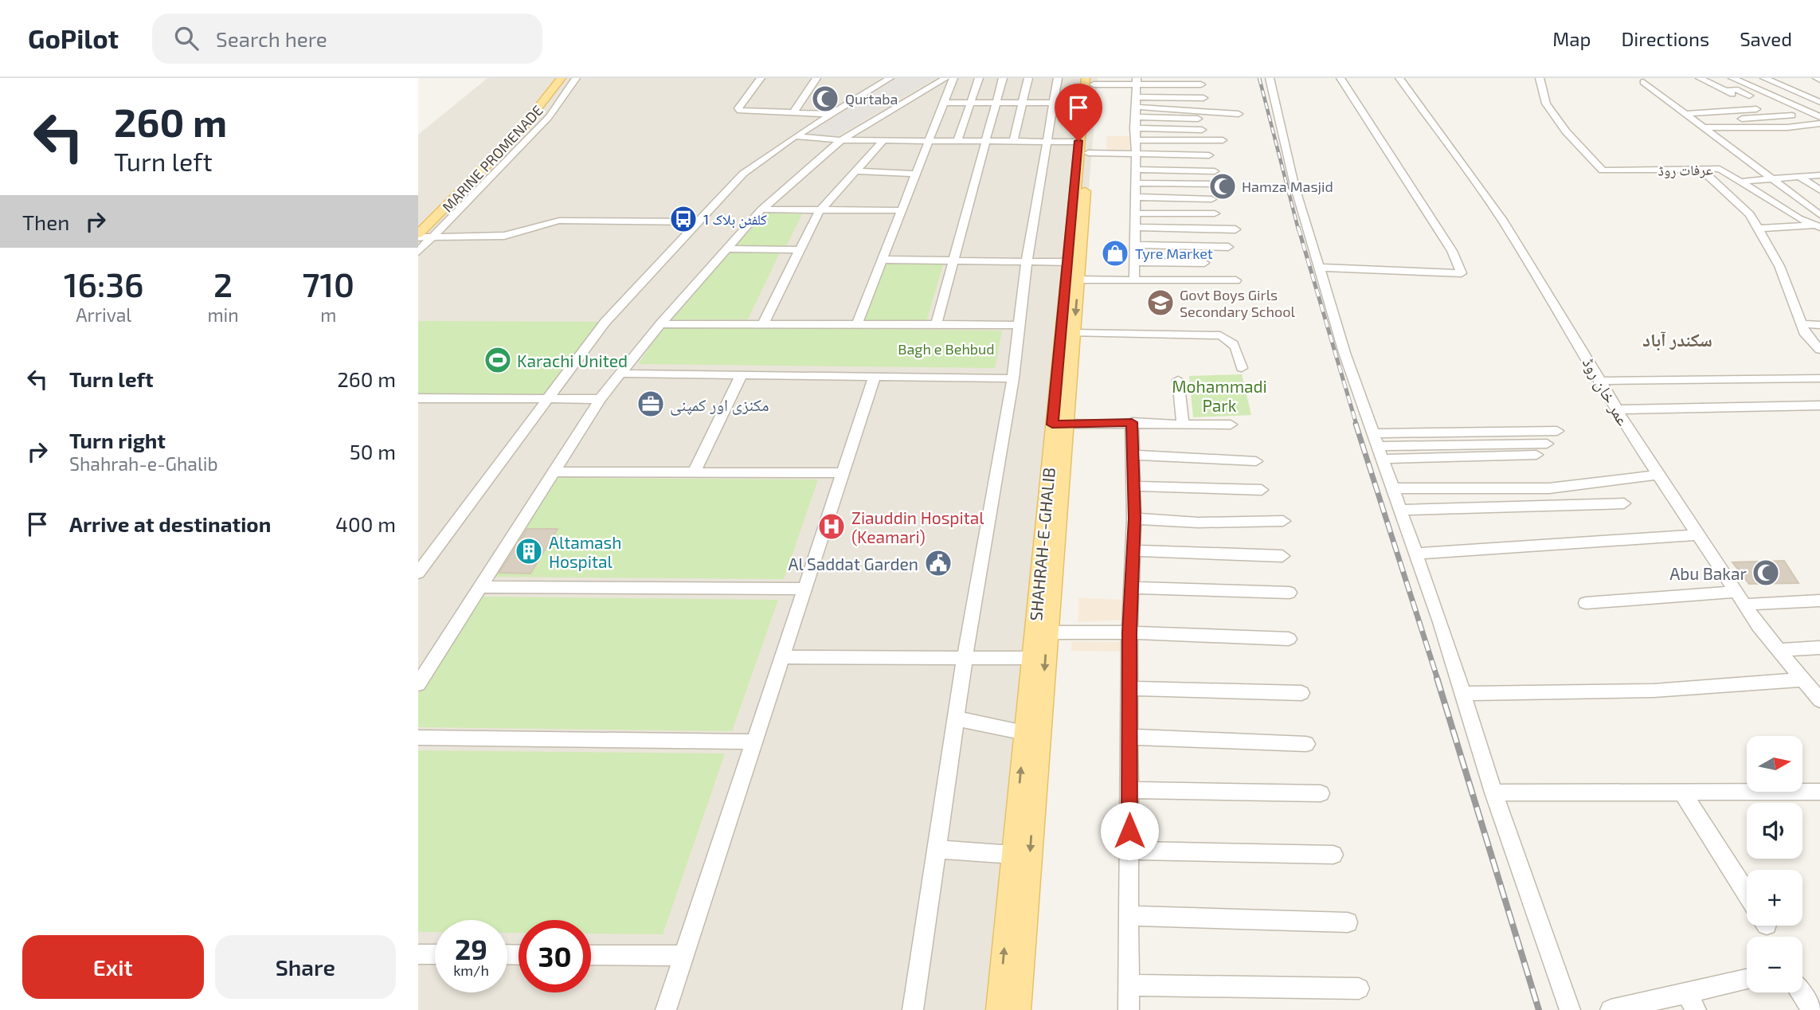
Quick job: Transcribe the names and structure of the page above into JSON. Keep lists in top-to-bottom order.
{
  "streets": {
    "main road": ["MARINE PROMENADE", "SHAHRAH-E-GHALIB"],
    "street": ["عرفات روڈ", "عمر خان روڈ"]
  },
  "districts": ["سکندر آباد"],
  "parks": ["Bagh e Behbud", "Mohammadi Park"],
  "places": {
    "mosque": ["Qurtaba", "Hamza Masjid", "Abu Bakar"],
    "bus stop": ["کلفٹن بلاک 1"],
    "shop": ["Tyre Market"],
    "school or university": ["Govt Boys Girls Secondary School"],
    "sports": ["Karachi United"],
    "office": ["مکنزی اور کمپنی"],
    "hospital": ["Ziauddin Hospital (Keamari)"],
    "building": ["Altamash Hospital"],
    "public building": ["Al Saddat Garden"]
  },
  "north": "right",
  "page": {
    "header": "GoPilot",
    "search": "Search here",
    "nav": ["Map", "Directions", "Saved"],
    "turn": ["260 m", "Turn left"],
    "then": "Then",
    "eta": [
      "16:36",
      "Arrival",
      "2",
      "min",
      "710",
      "m"
    ],
    "list": [
      {
        "name": "Turn left",
        "value": "260 m"
      },
      {
        "name": "Turn right",
        "note": "Shahrah-e-Ghalib",
        "value": "50 m"
      },
      {
        "name": "Arrive at destination",
        "value": "400 m"
      }
    ],
    "map_buttons": ["+", "−"],
    "speed": "29 km/h",
    "limit": "30",
    "buttons": ["Exit", "Share"]
  }
}
